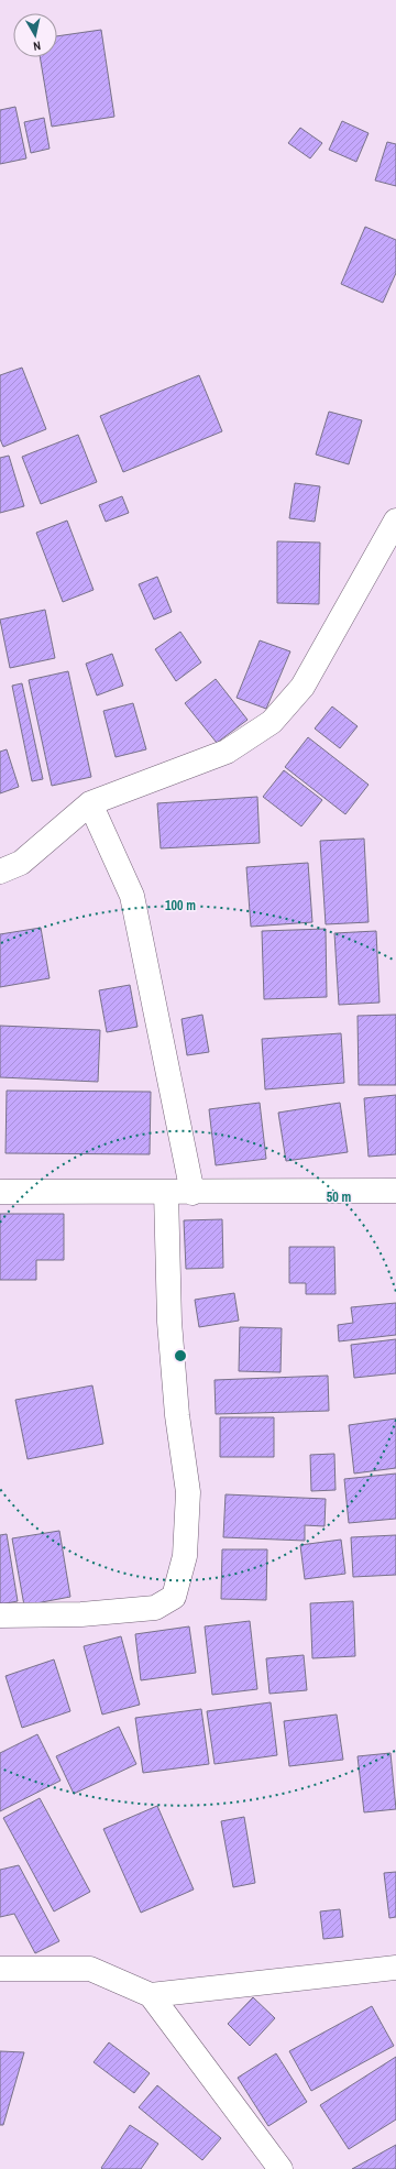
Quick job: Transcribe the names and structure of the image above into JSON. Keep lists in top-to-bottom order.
{
  "north": "bottom",
  "rings": ["100 m", "50 m"]
}
